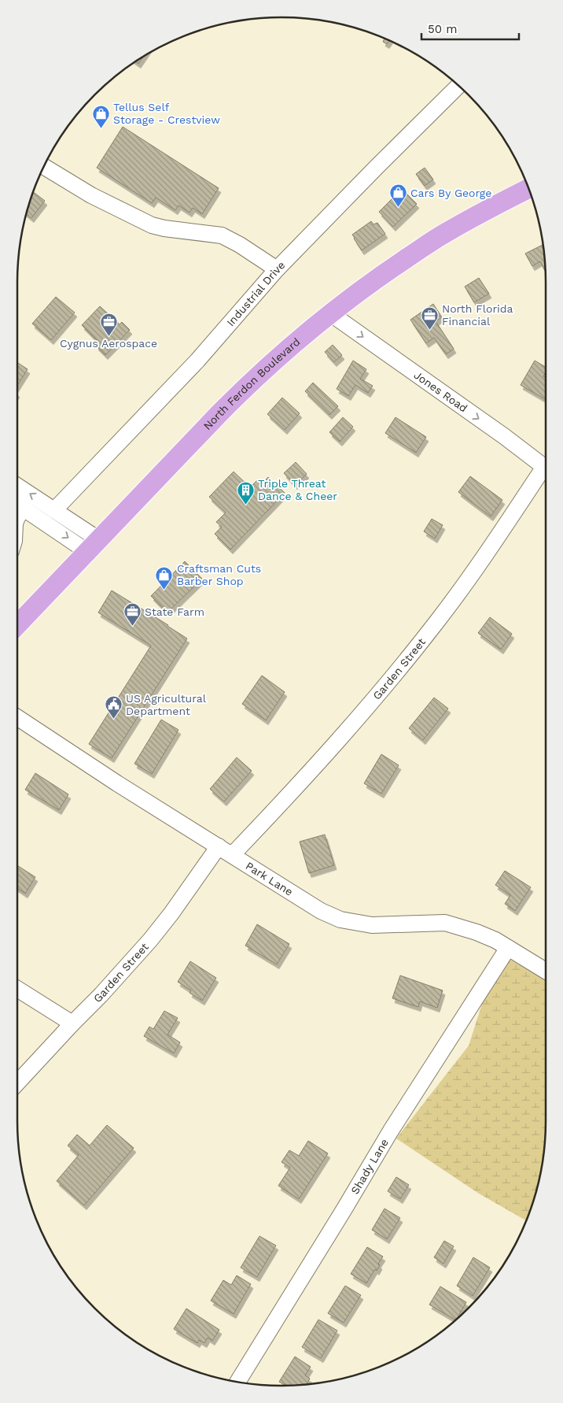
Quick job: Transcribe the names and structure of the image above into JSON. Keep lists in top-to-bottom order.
{
  "streets": {
    "main road": ["North Ferdon Boulevard"],
    "street": [
      "Industrial Drive",
      "Jones Road",
      "Garden Street",
      "Park Lane",
      "Shady Lane"
    ]
  },
  "crossings": [
    ["North Ferdon Boulevard", "Jones Road"],
    ["Garden Street", "Park Lane"],
    ["Park Lane", "Shady Lane"]
  ],
  "one_way": ["Jones Road"],
  "places": {
    "shop": ["Tellus Self Storage - Crestview", "Cars By George", "Craftsman Cuts Barber Shop"],
    "office": ["North Florida Financial", "Cygnus Aerospace", "State Farm"],
    "building": ["Triple Threat Dance & Cheer"],
    "public building": ["US Agricultural Department"]
  },
  "scale_bar": "50 m"
}
